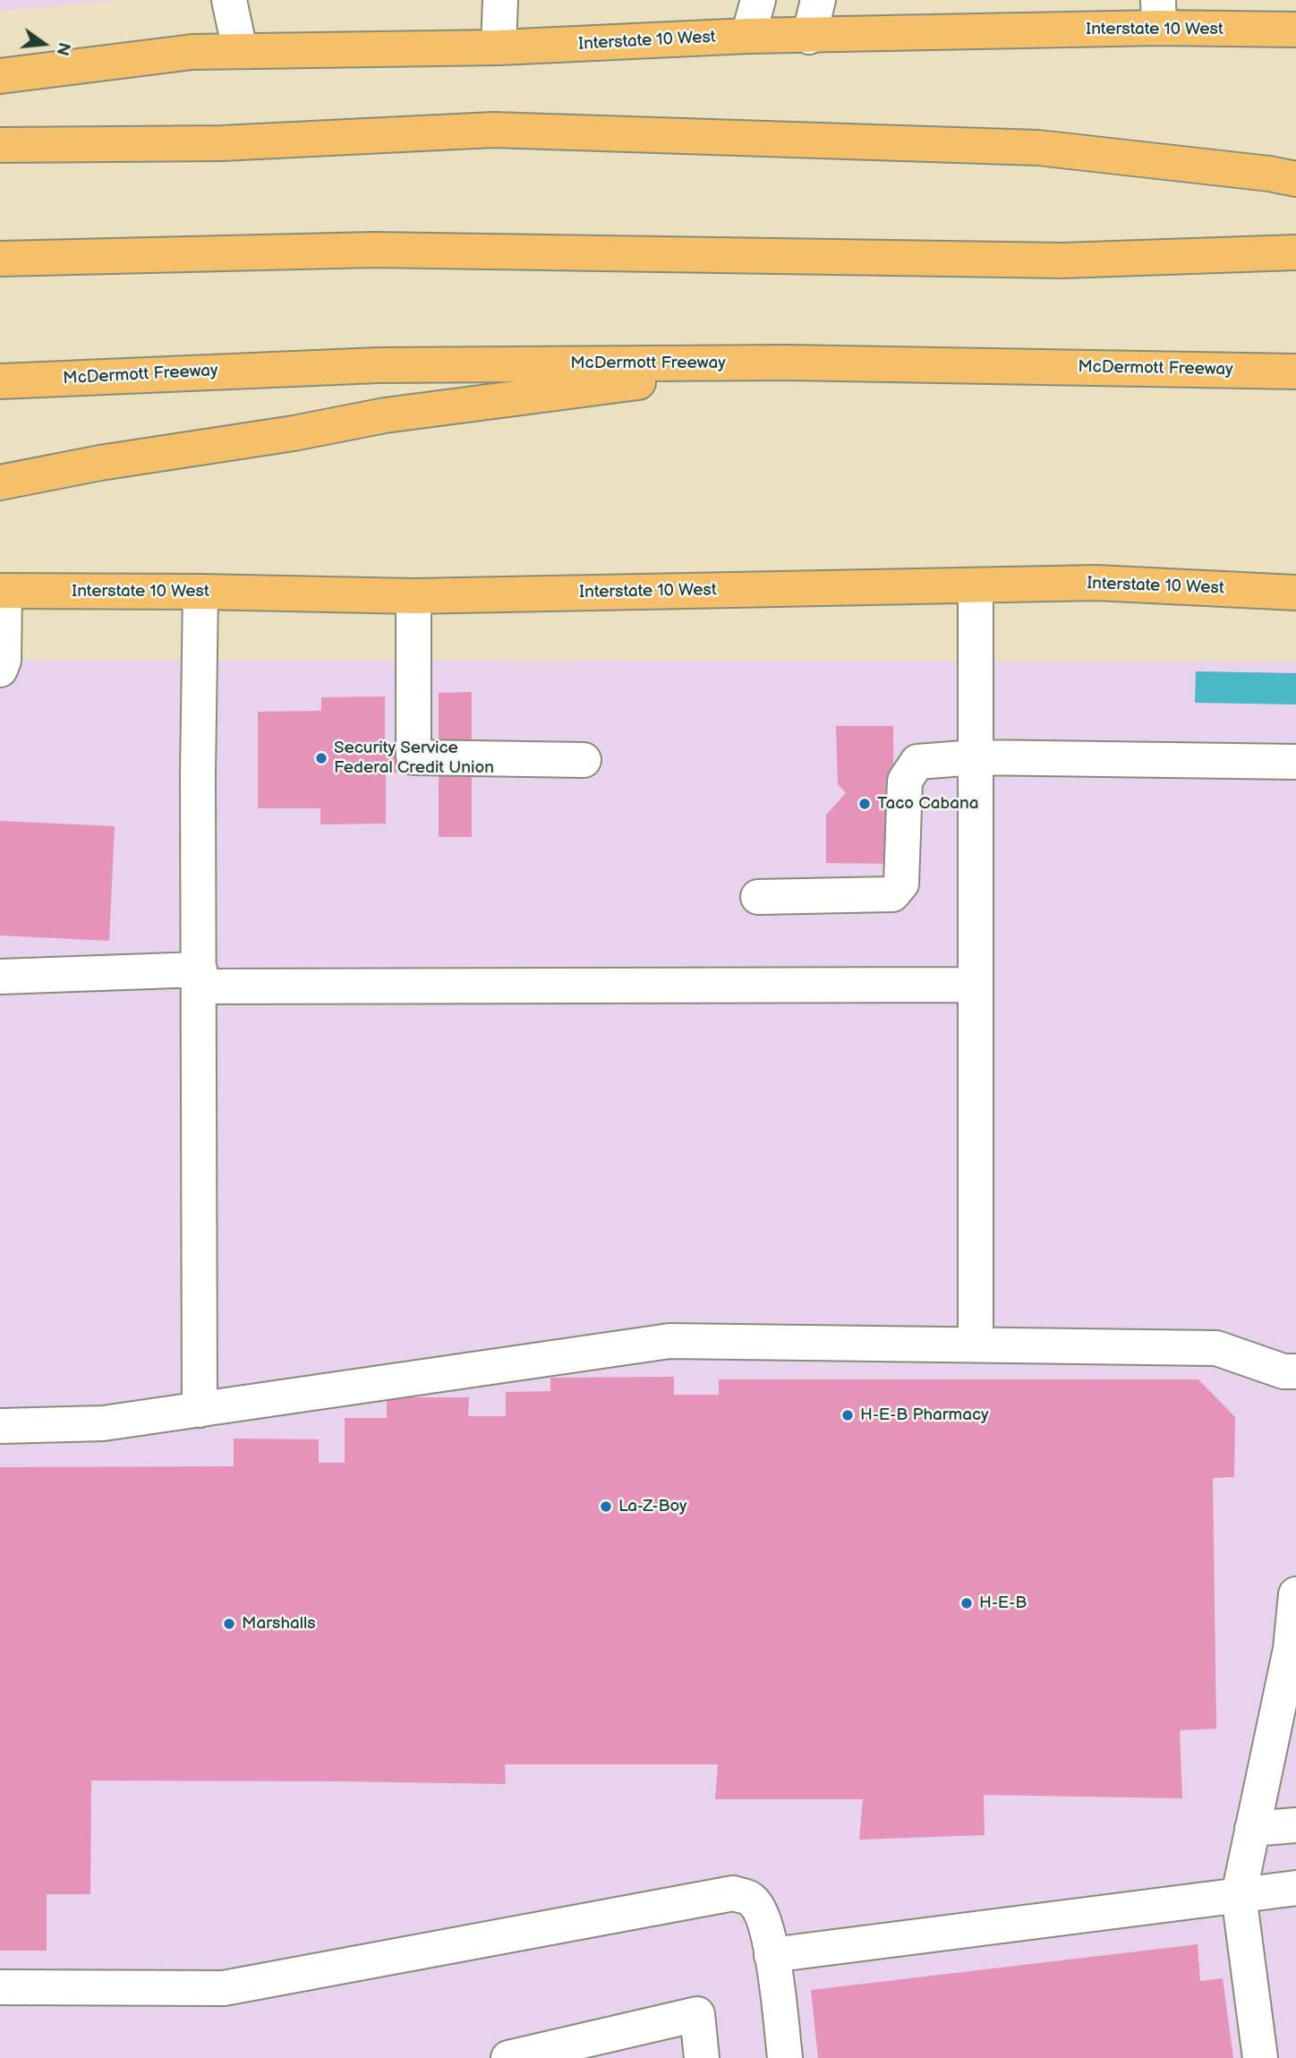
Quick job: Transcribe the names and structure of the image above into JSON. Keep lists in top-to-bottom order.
{
  "streets": {
    "main road": ["Interstate 10 West", "McDermott Freeway"]
  },
  "places": [
    "Security Service Federal Credit Union",
    "Taco Cabana",
    "H-E-B Pharmacy",
    "La-Z-Boy",
    "H-E-B",
    "Marshalls"
  ],
  "north": "right"
}
